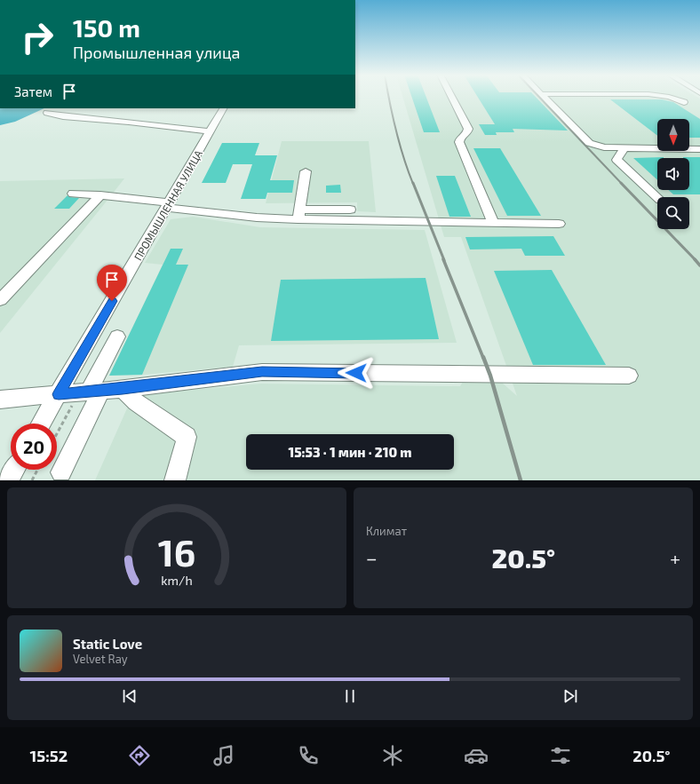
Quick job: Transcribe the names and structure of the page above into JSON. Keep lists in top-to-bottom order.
{
  "streets": {
    "street": ["ПРОМЫШЛЕННАЯ УЛИЦА"]
  },
  "north": "bottom",
  "page": {
    "turn": ["150 m", "Промышленная улица"],
    "then": "Затем",
    "limit": "20",
    "trip": "15:53 · 1 мин · 210 m",
    "tile": "Климат",
    "heat": ["−", "20.5°", "+"],
    "song": ["Static Love", "Velvet Ray"],
    "tabs": ["15:52", "20.5°"],
    "gauge": ["16", "km/h"]
  }
}
